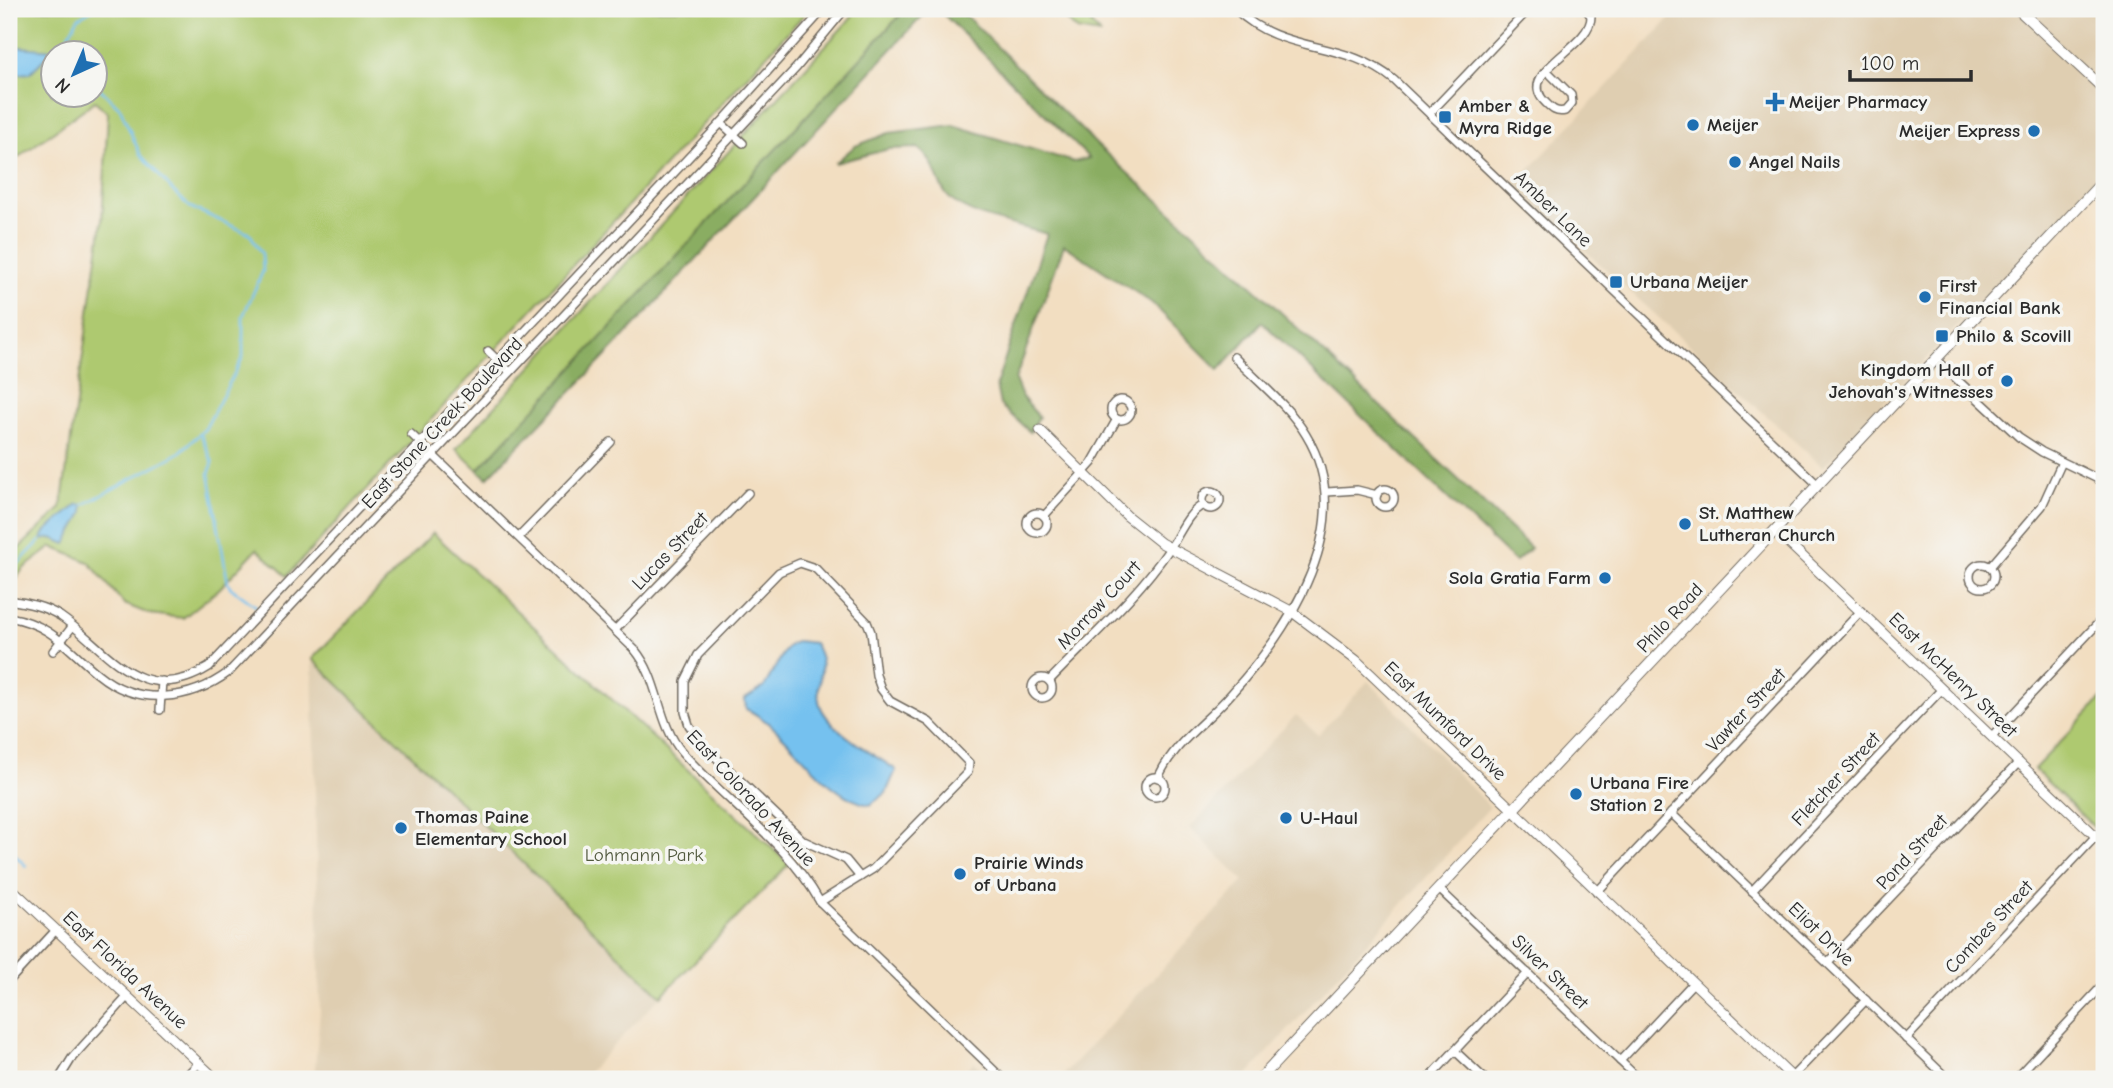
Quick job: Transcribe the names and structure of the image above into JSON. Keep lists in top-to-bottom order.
{
  "streets": {
    "main road": ["Philo Road"],
    "street": [
      "Amber Lane",
      "East Stone Creek Boulevard",
      "Lucas Street",
      "Morrow Court",
      "East McHenry Street",
      "Vawter Street",
      "East Mumford Drive",
      "Fletcher Street",
      "East Colorado Avenue",
      "Pond Street",
      "Combes Street",
      "Eliot Drive",
      "East Florida Avenue",
      "Silver Street"
    ]
  },
  "crossings": [
    ["Amber Lane", "Philo Road"],
    ["East Stone Creek Boulevard", "East Colorado Avenue"],
    ["Lucas Street", "East Colorado Avenue"],
    ["Morrow Court", "East Mumford Drive"],
    ["Philo Road", "East McHenry Street"],
    ["Philo Road", "East Mumford Drive"],
    ["Philo Road", "Silver Street"],
    ["East McHenry Street", "Vawter Street"],
    ["East McHenry Street", "Fletcher Street"],
    ["East McHenry Street", "Pond Street"],
    ["East McHenry Street", "Combes Street"],
    ["Vawter Street", "East Mumford Drive"],
    ["Vawter Street", "Eliot Drive"],
    ["Fletcher Street", "Eliot Drive"],
    ["Pond Street", "Eliot Drive"],
    ["Combes Street", "Eliot Drive"]
  ],
  "parks": ["Lohmann Park"],
  "places": {
    "health": ["Meijer Pharmacy"],
    "transit": ["Amber & Myra Ridge", "Urbana Meijer", "Philo & Scovill"],
    "other": [
      "Meijer",
      "Meijer Express",
      "Angel Nails",
      "First Financial Bank",
      "Kingdom Hall of Jehovah's Witnesses",
      "St. Matthew Lutheran Church",
      "Sola Gratia Farm",
      "Urbana Fire Station 2",
      "U-Haul",
      "Thomas Paine Elementary School",
      "Prairie Winds of Urbana"
    ]
  },
  "scale_bar": "100 m",
  "north": "bottom left"
}
